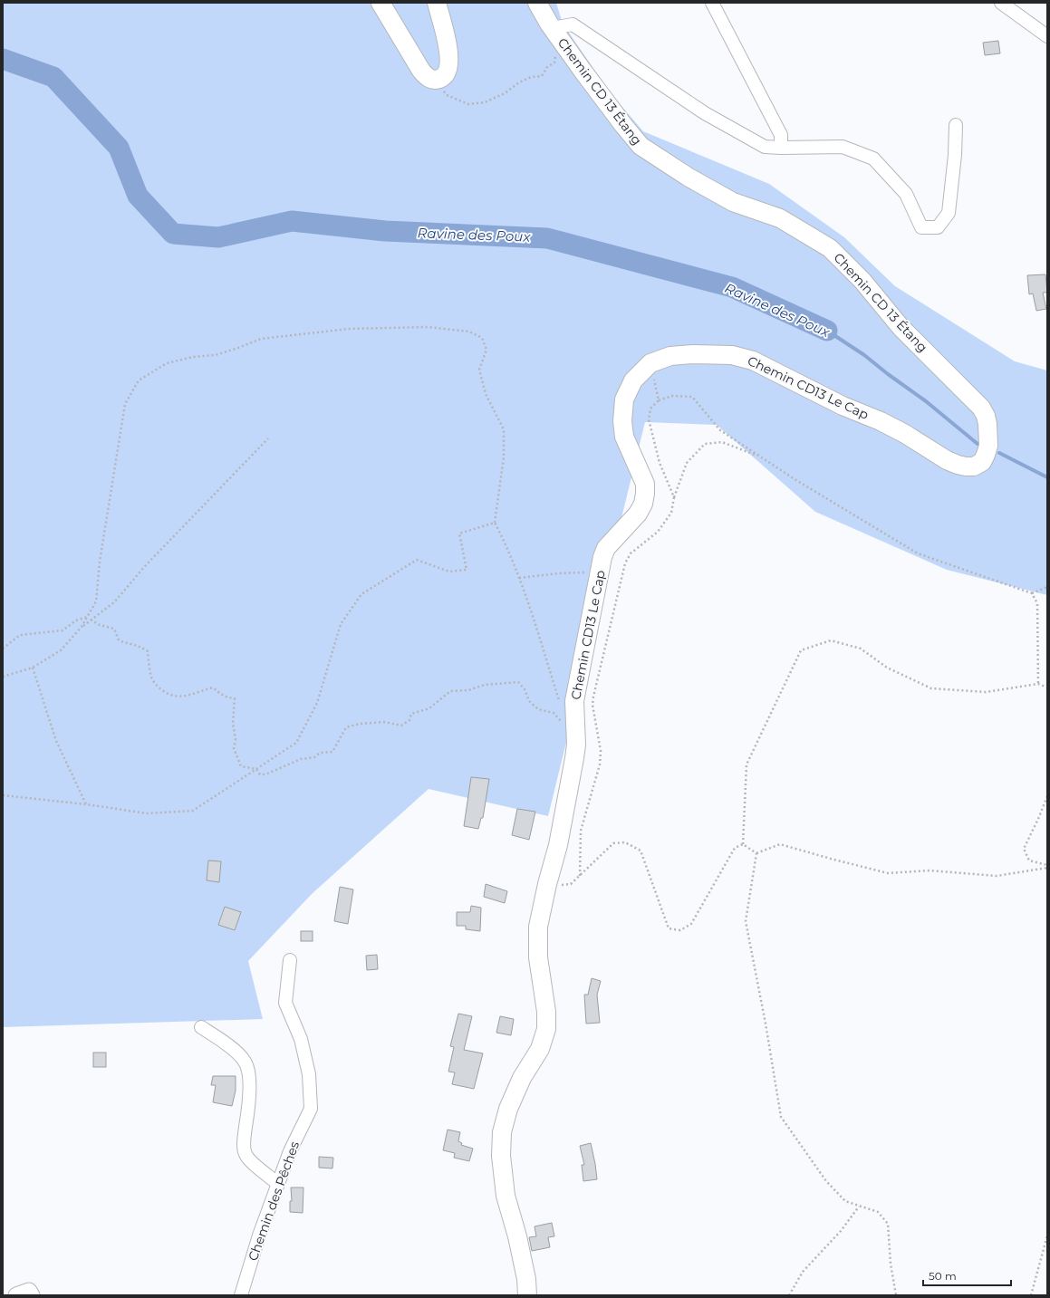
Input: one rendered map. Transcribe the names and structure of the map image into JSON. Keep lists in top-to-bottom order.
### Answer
{
  "streets": {
    "main road": ["Chemin CD 13 Étang", "Chemin CD13 Le Cap"],
    "street": ["Chemin des Pêches"]
  },
  "crossings": [
    ["Chemin CD 13 Étang", "Chemin CD13 Le Cap"]
  ],
  "water": ["Ravine des Poux"],
  "scale_bar": "50 m"
}
